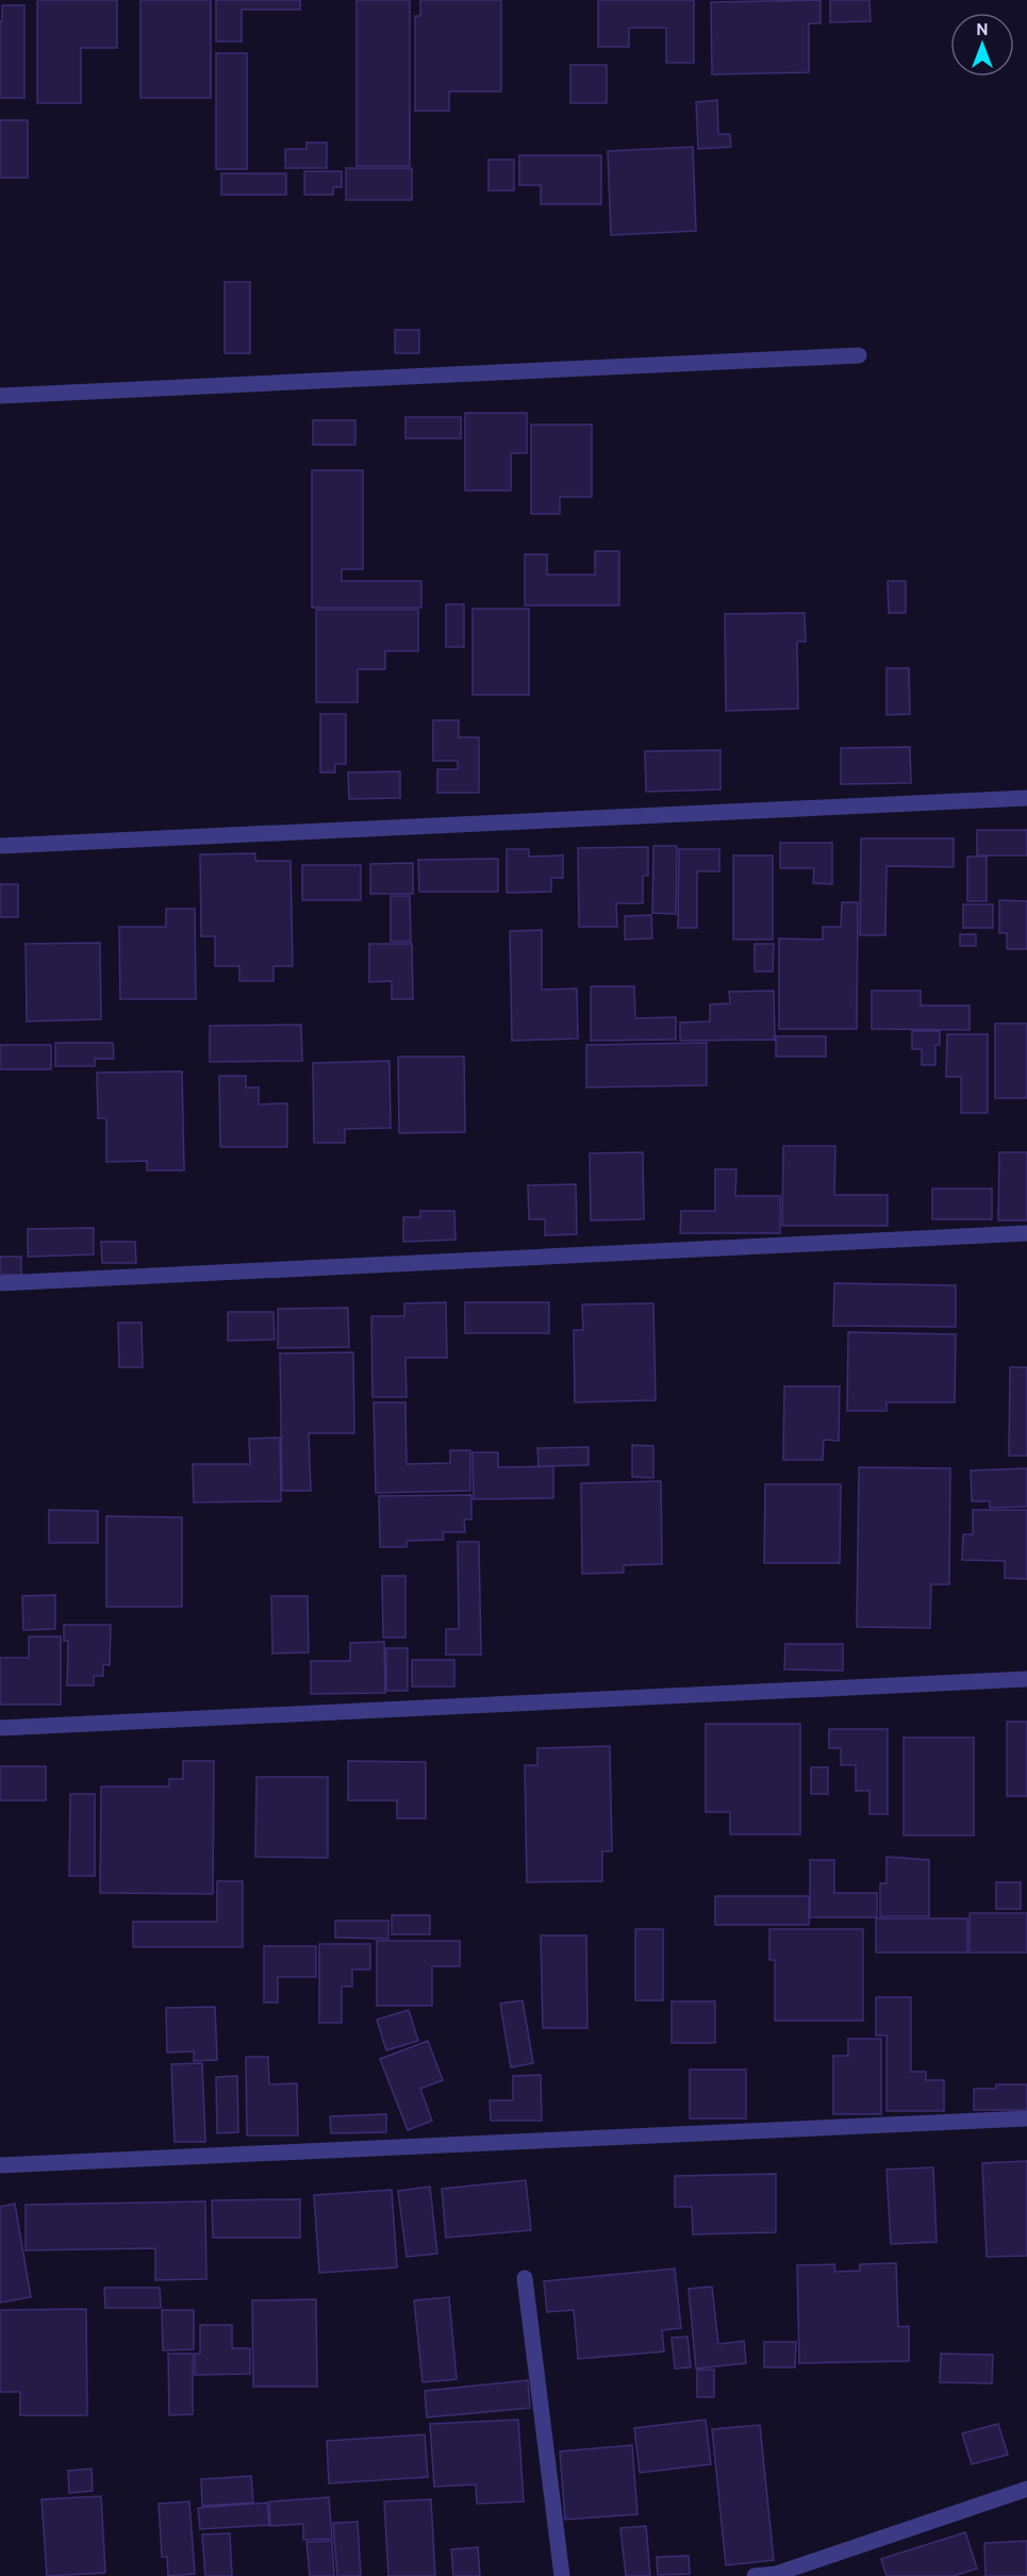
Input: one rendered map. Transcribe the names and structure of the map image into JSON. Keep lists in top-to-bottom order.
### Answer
{
  "north": "top"
}
